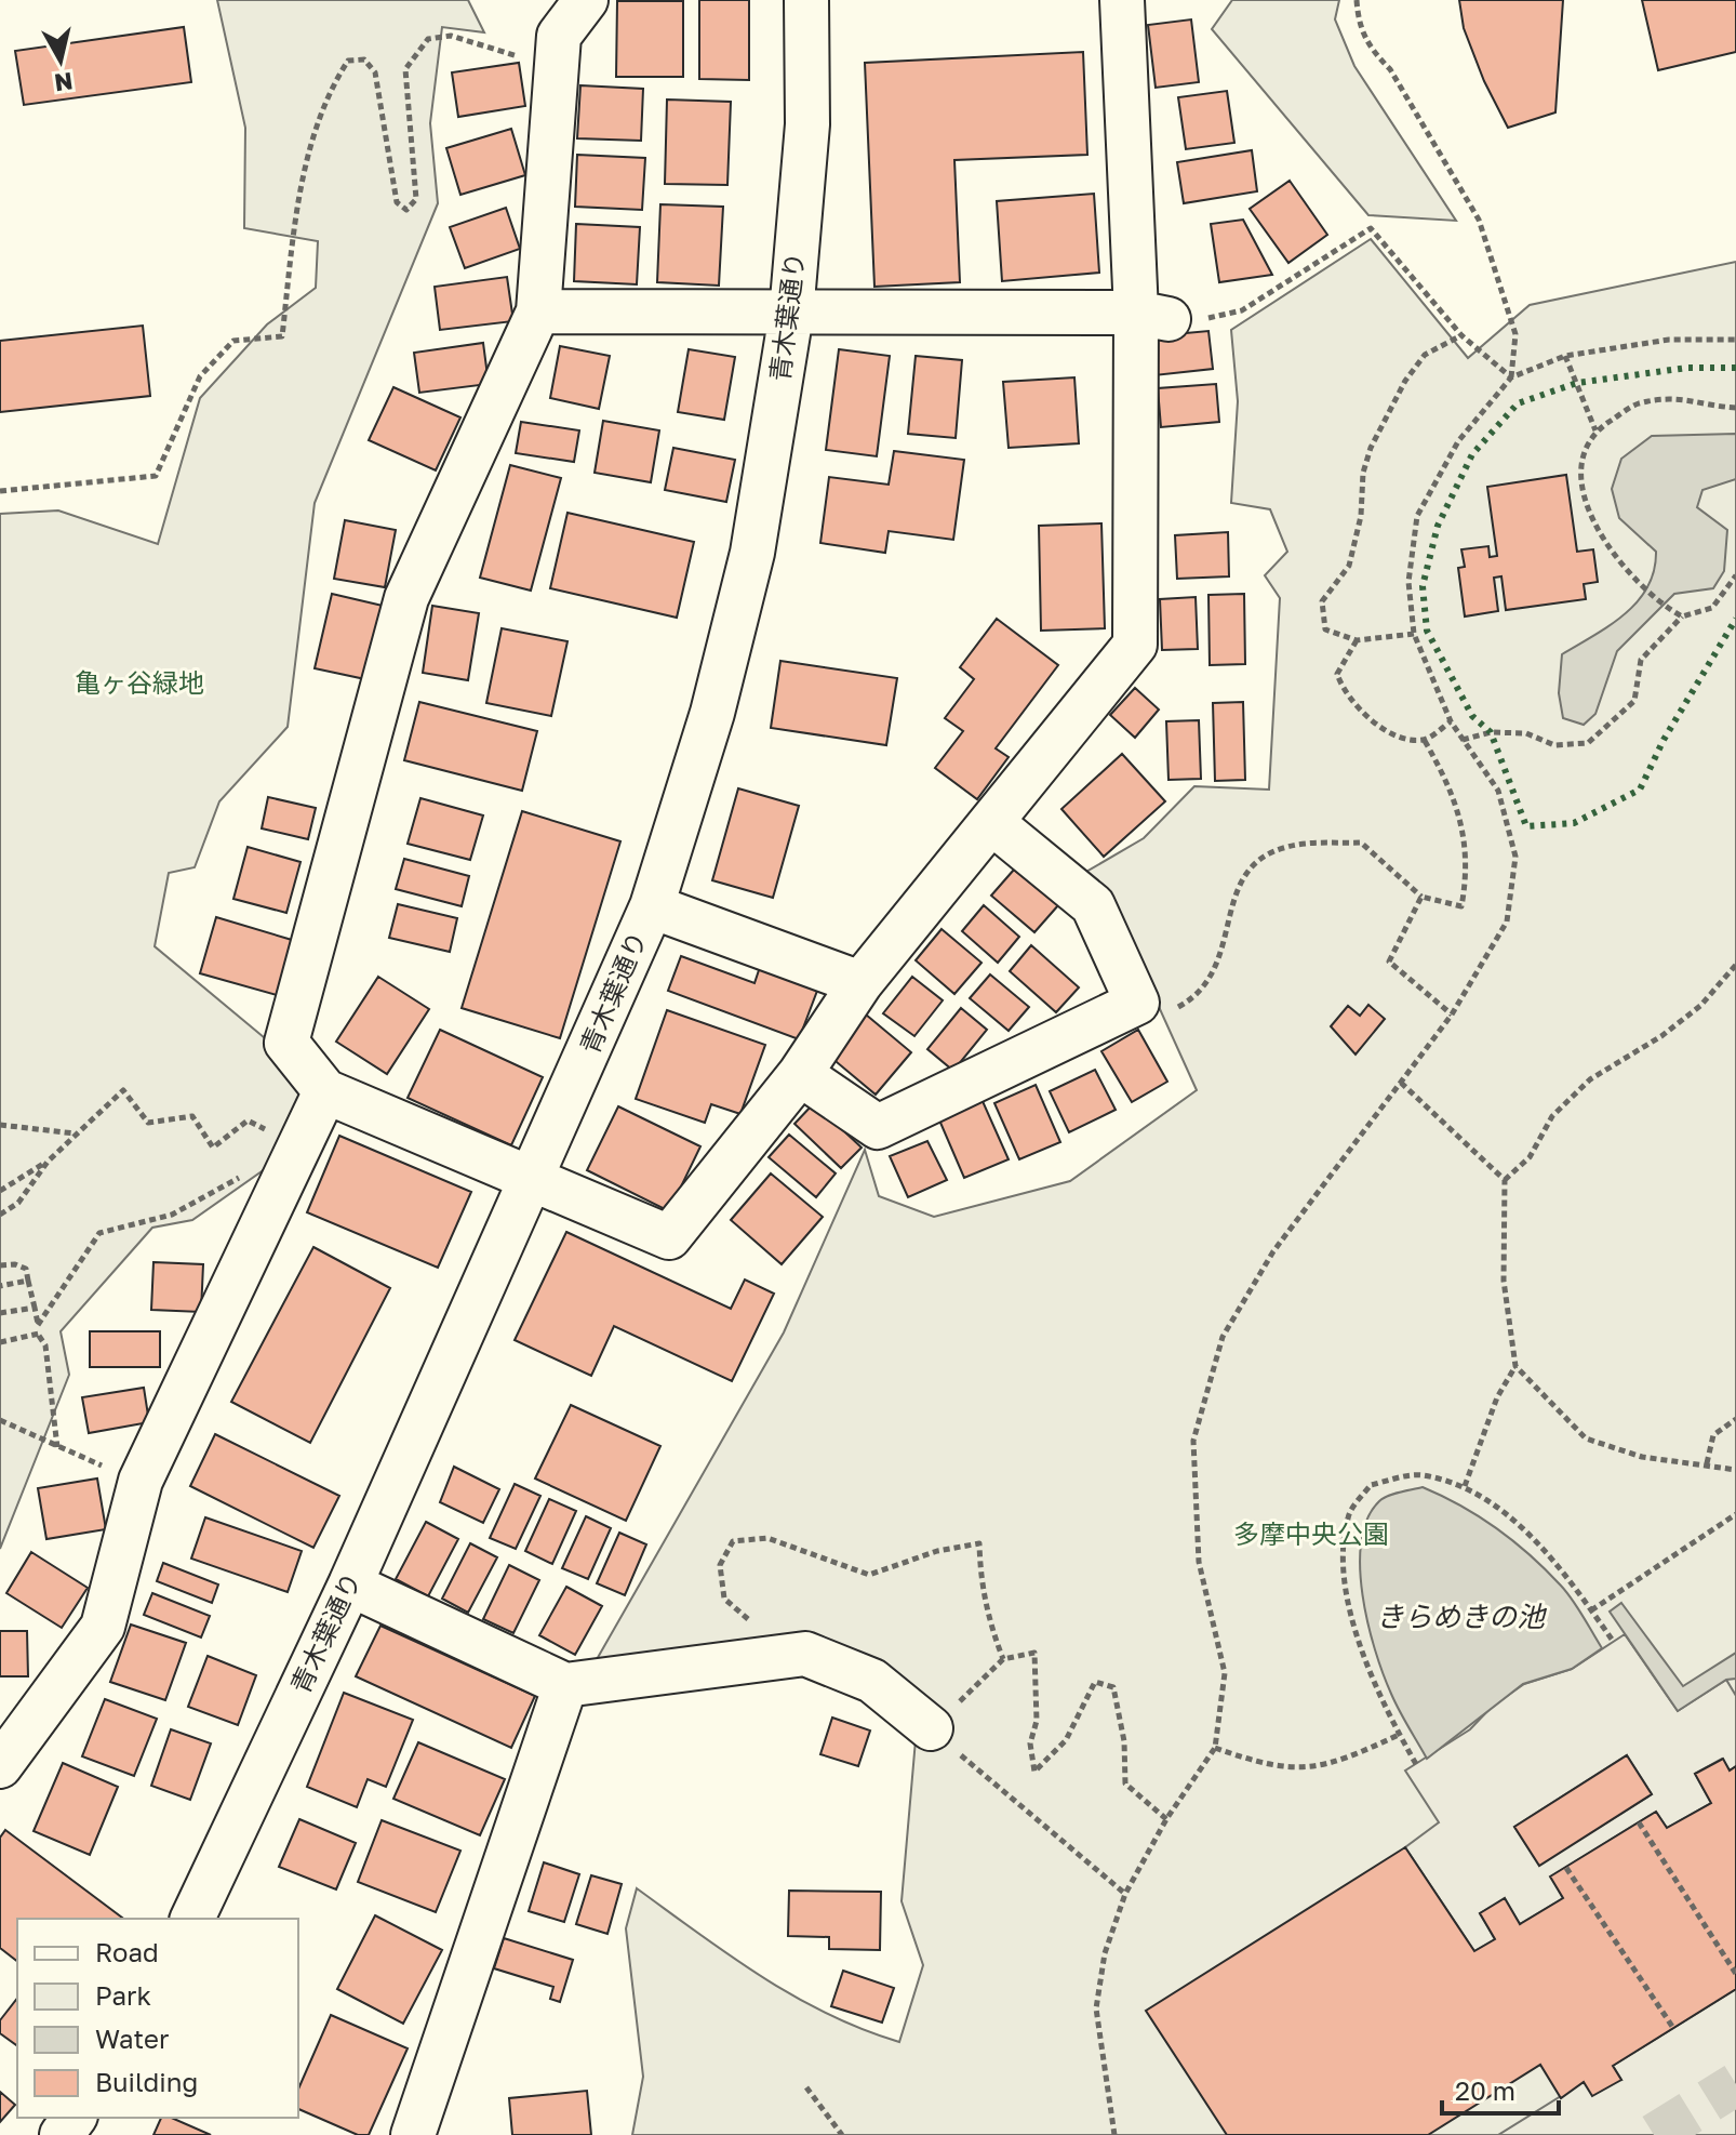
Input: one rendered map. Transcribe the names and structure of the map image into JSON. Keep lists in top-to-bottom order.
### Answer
{
  "streets": {
    "street": ["青木葉通り"]
  },
  "water": ["きらめきの池"],
  "parks": ["亀ヶ谷緑地", "多摩中央公園"],
  "legend": [
    "Road",
    "Park",
    "Water",
    "Building"
  ],
  "scale_bar": "20 m",
  "north": "bottom"
}
